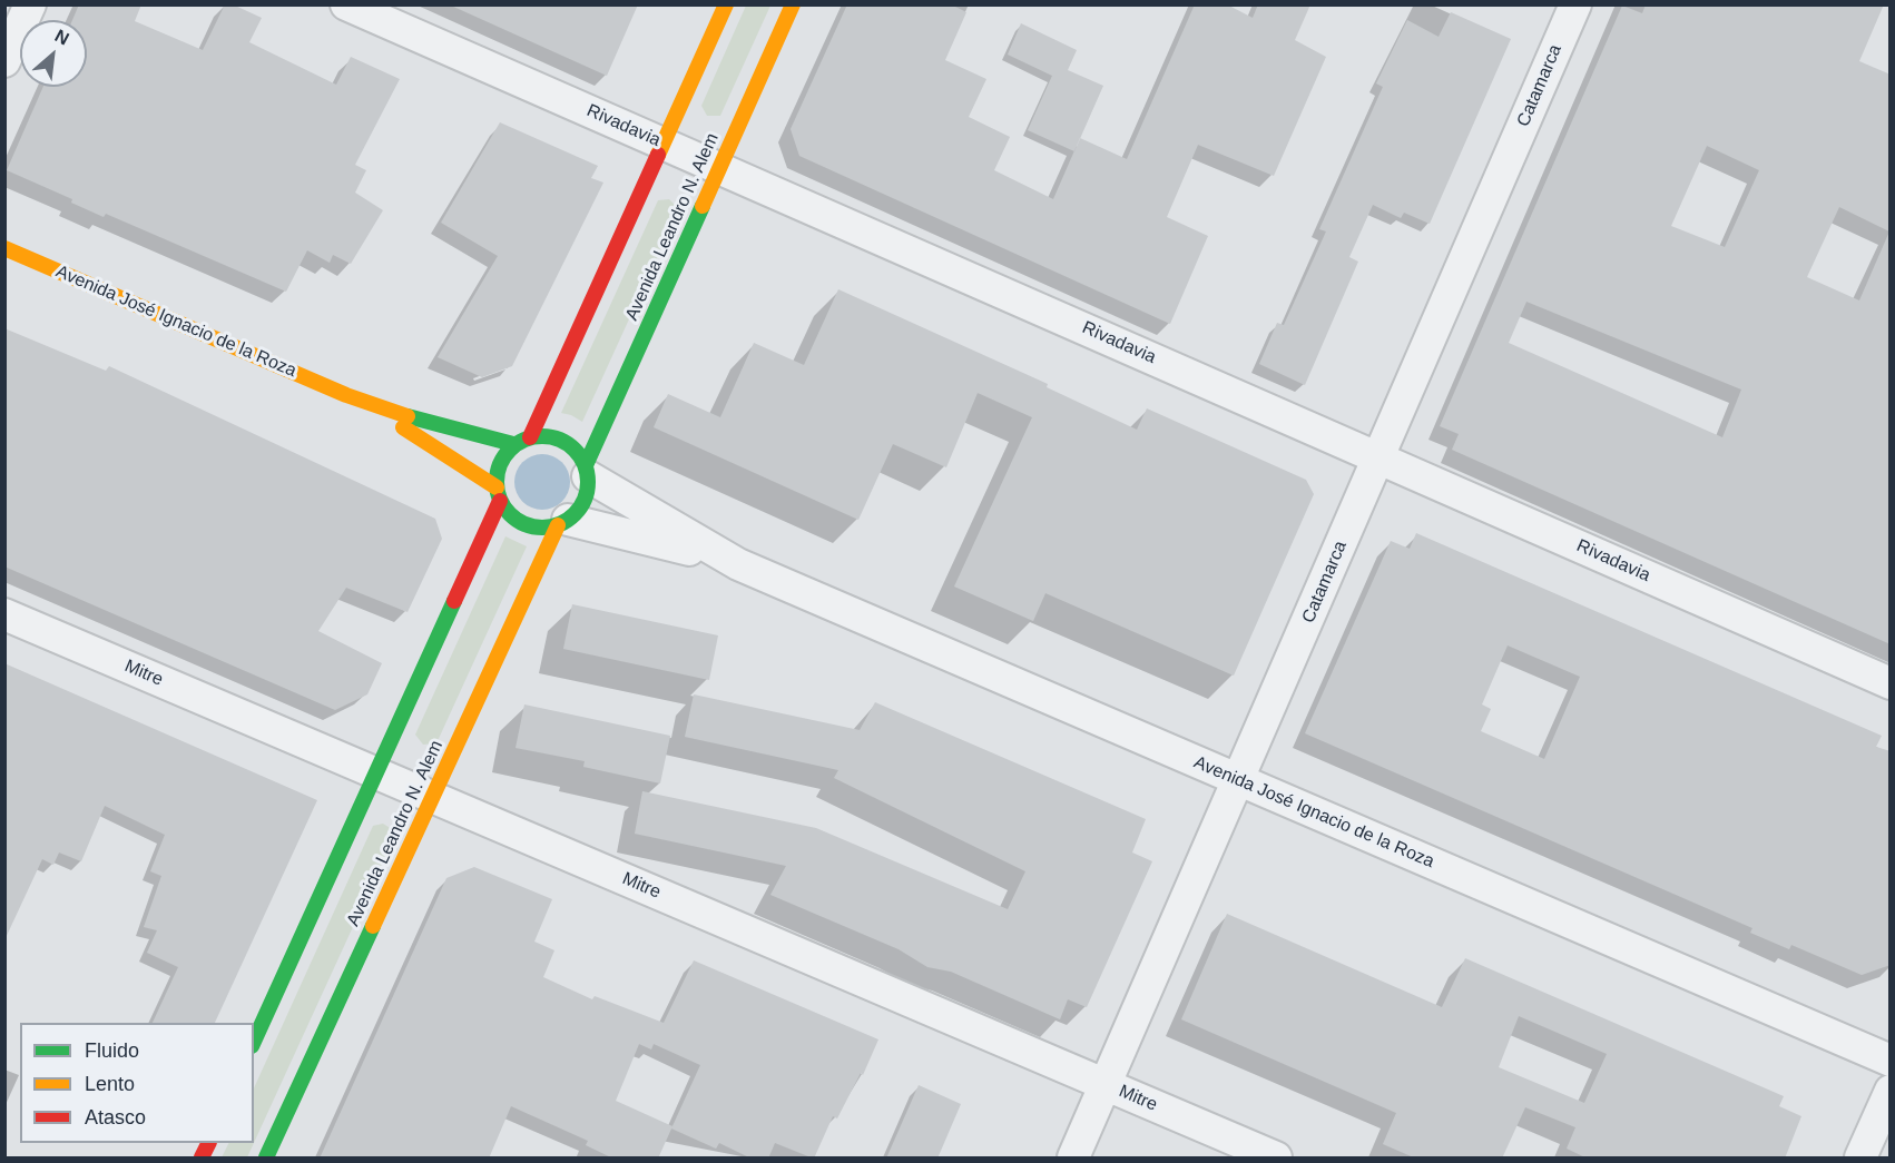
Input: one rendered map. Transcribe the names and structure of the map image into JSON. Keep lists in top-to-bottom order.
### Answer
{
  "streets": {
    "street": [
      "Catamarca",
      "Rivadavia",
      "Avenida Leandro N. Alem",
      "Avenida José Ignacio de la Roza",
      "Mitre"
    ]
  },
  "crossings": [
    ["Catamarca", "Rivadavia"],
    ["Catamarca", "Avenida José Ignacio de la Roza"],
    ["Catamarca", "Mitre"],
    ["Rivadavia", "Avenida Leandro N. Alem"],
    ["Avenida Leandro N. Alem", "Avenida José Ignacio de la Roza"],
    ["Avenida Leandro N. Alem", "Mitre"]
  ],
  "legend": ["Fluido", "Lento", "Atasco"],
  "north": "top right"
}
